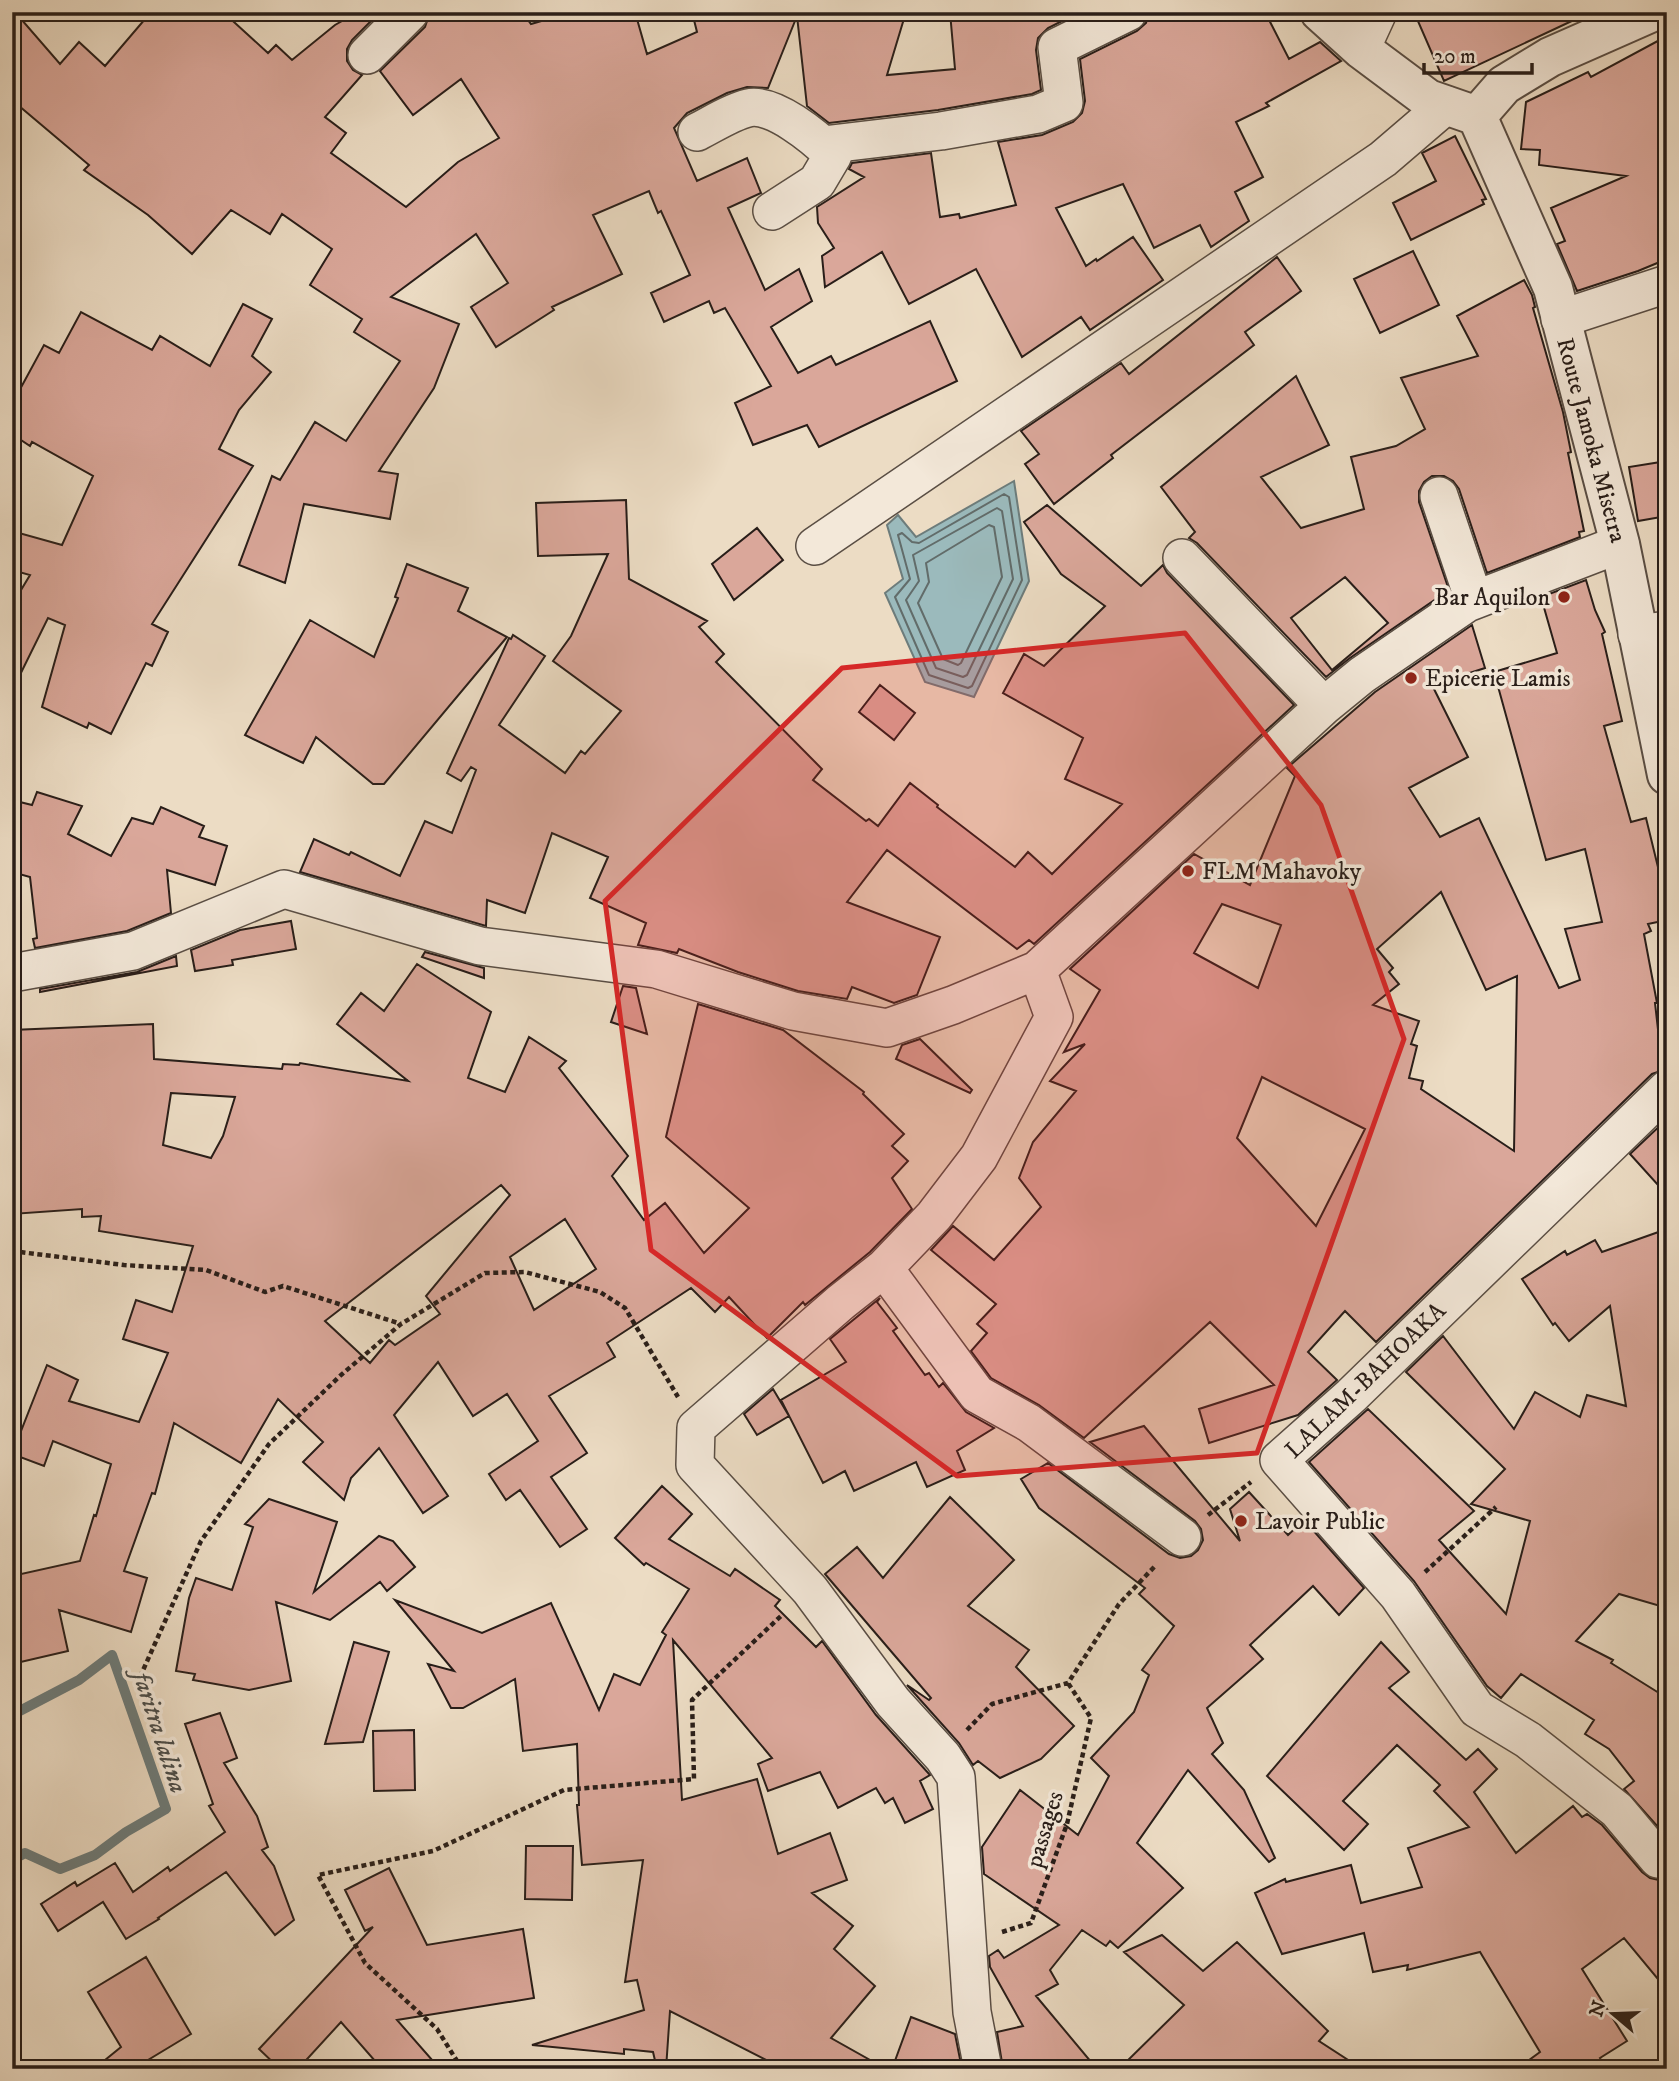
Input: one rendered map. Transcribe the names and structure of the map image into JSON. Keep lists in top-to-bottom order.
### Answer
{
  "streets": {
    "street": ["Route Jamoka Misetra", "LALAM-BAHOAKA"],
    "path": ["passages"]
  },
  "water": ["faritra lalina"],
  "places": [
    "Bar Aquilon",
    "Epicerie Lamis",
    "FLM Mahavoky",
    "Lavoir Public"
  ],
  "scale_bar": "20 m",
  "north": "left"
}
